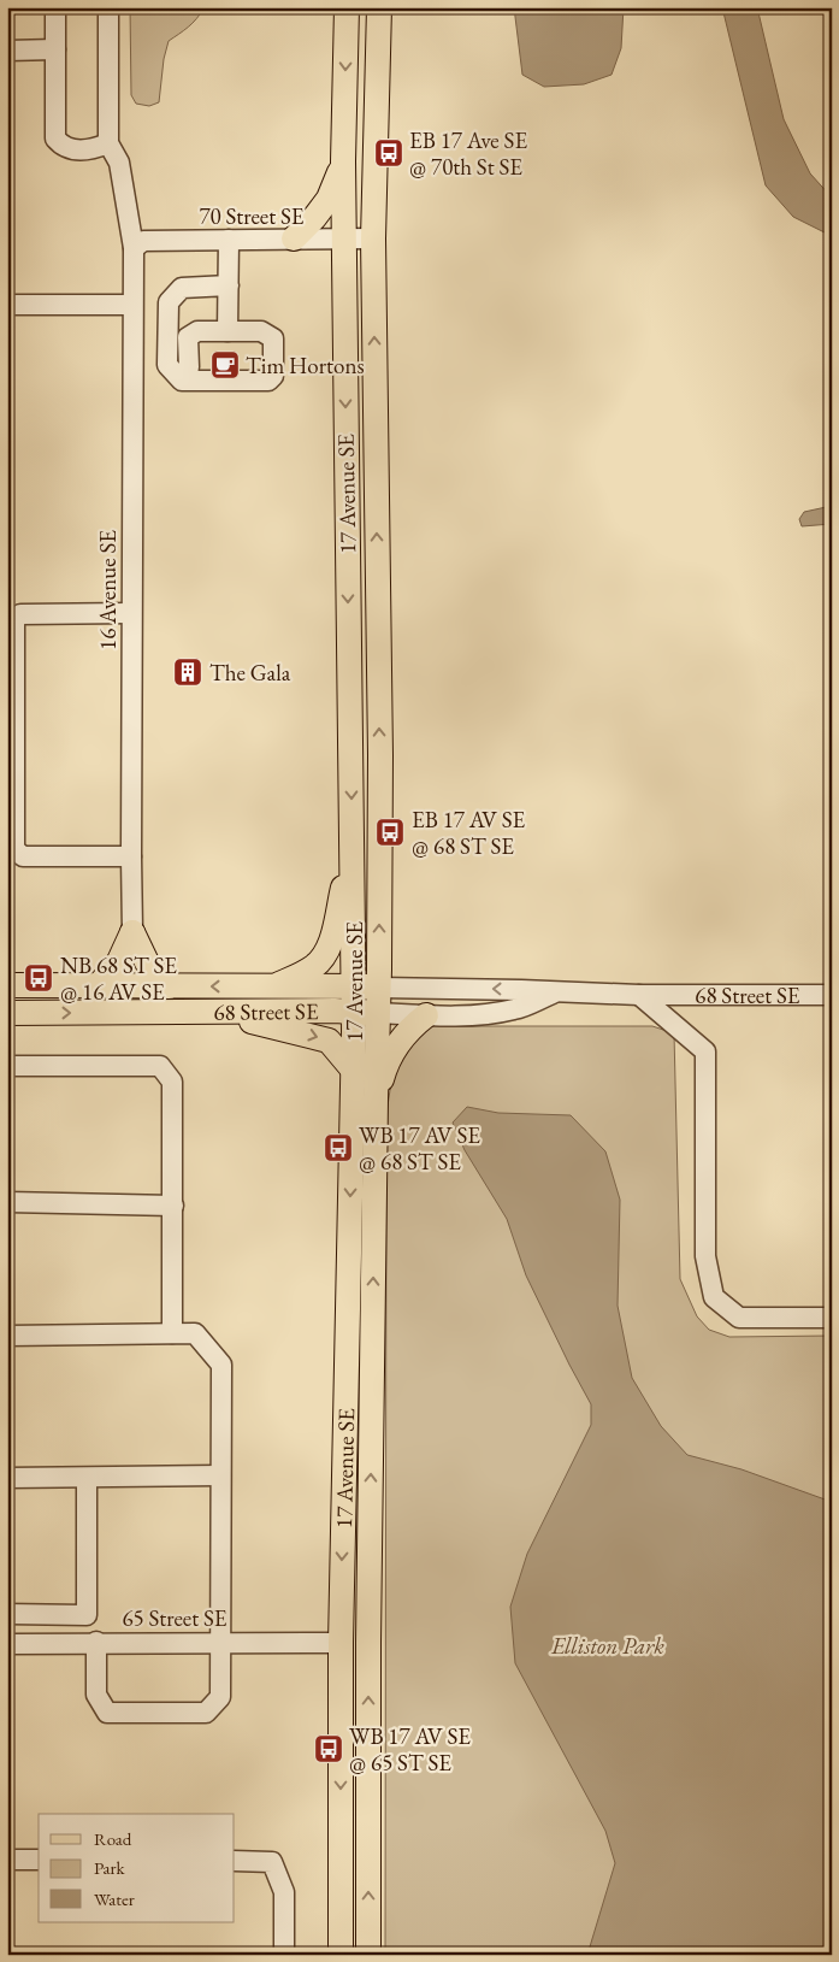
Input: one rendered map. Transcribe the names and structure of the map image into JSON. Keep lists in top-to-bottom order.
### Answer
{
  "streets": {
    "main road": ["17 Avenue SE", "68 Street SE"],
    "street": ["70 Street SE", "16 Avenue SE", "65 Street SE"]
  },
  "crossings": [
    ["70 Street SE", "17 Avenue SE"],
    ["70 Street SE", "16 Avenue SE"],
    ["17 Avenue SE", "68 Street SE"],
    ["17 Avenue SE", "65 Street SE"]
  ],
  "parks": ["Elliston Park"],
  "places": {
    "bus stop": [
      "EB 17 Ave SE @ 70th St SE",
      "EB 17 AV SE @ 68 ST SE",
      "NB 68 ST SE @ 16 AV SE",
      "WB 17 AV SE @ 68 ST SE",
      "WB 17 AV SE @ 65 ST SE"
    ],
    "cafe": ["Tim Hortons"],
    "building": ["The Gala"]
  },
  "legend": ["Road", "Park", "Water"]
}
